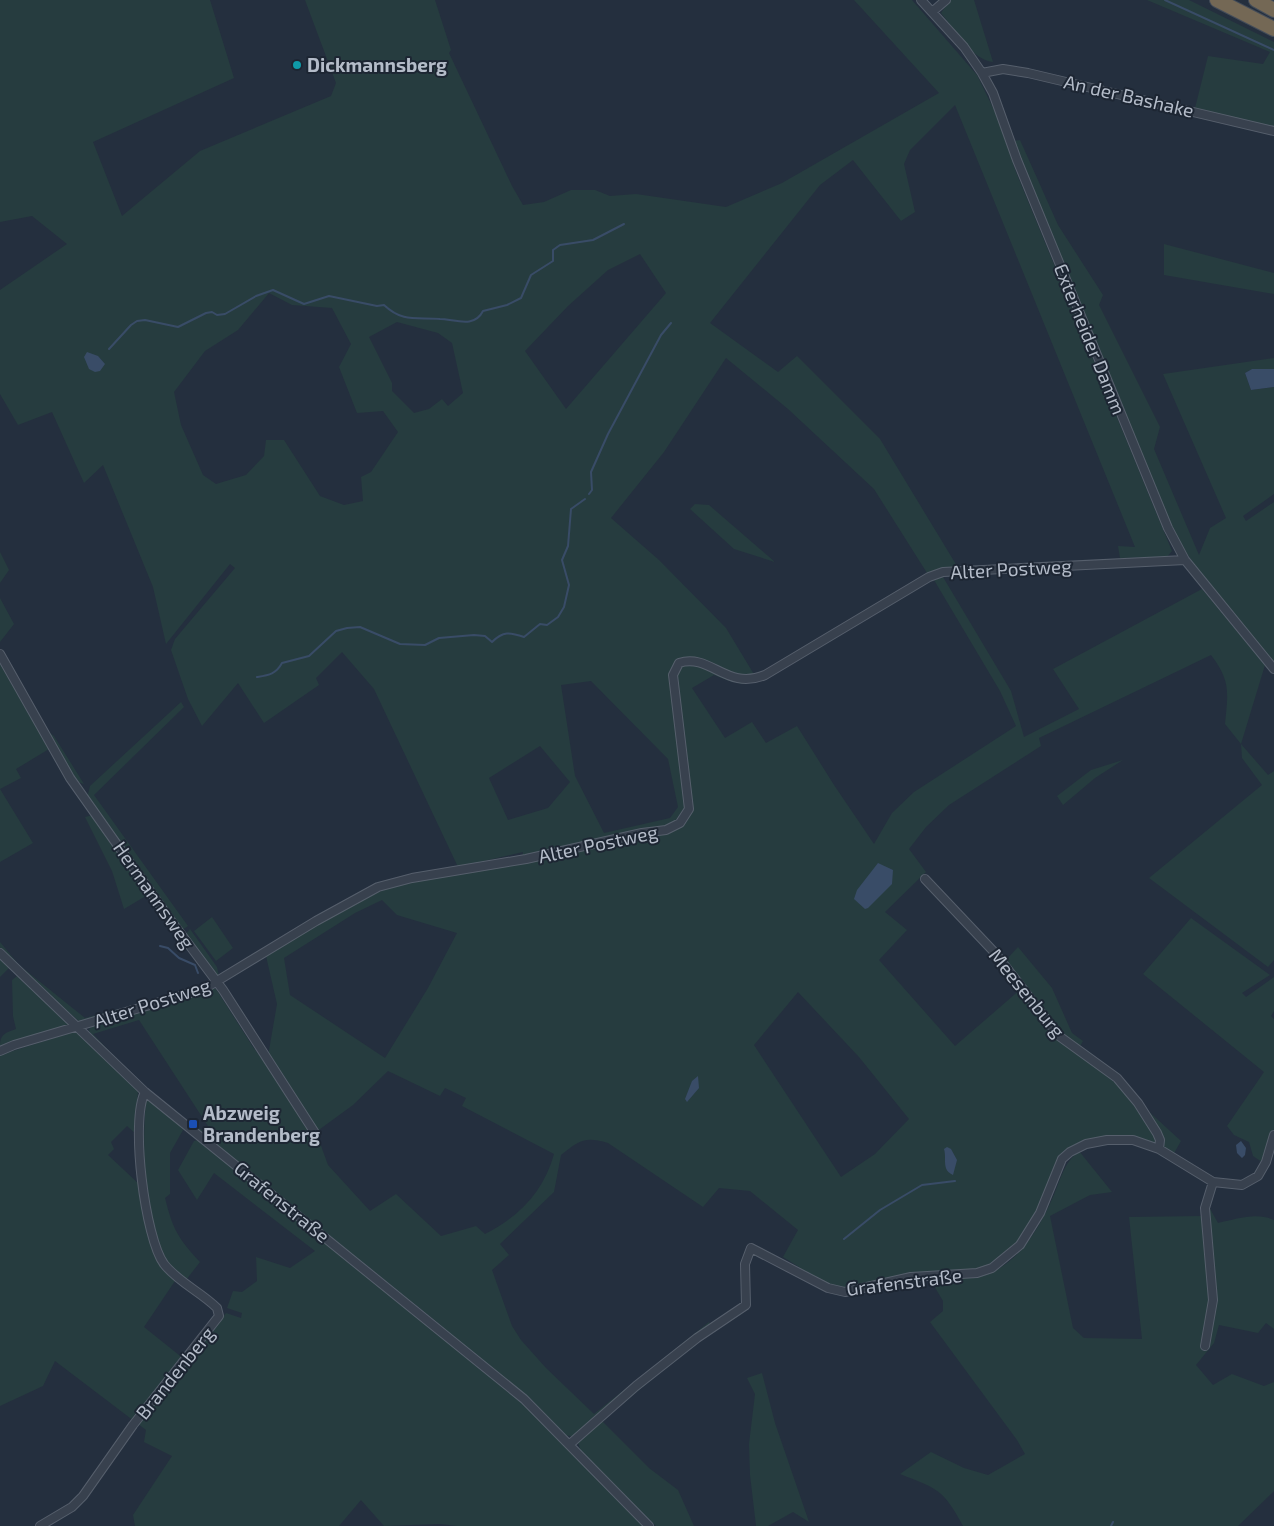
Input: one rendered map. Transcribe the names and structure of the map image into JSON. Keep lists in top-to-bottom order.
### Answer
{
  "streets": {
    "street": [
      "An der Bashake",
      "Exterheider Damm",
      "Alter Postweg",
      "Hermannsweg",
      "Meesenburg",
      "Grafenstraße",
      "Brandenberg"
    ]
  },
  "crossings": [
    ["An der Bashake", "Exterheider Damm"],
    ["Exterheider Damm", "Alter Postweg"],
    ["Alter Postweg", "Hermannsweg"],
    ["Alter Postweg", "Grafenstraße"],
    ["Meesenburg", "Grafenstraße"],
    ["Grafenstraße", "Brandenberg"]
  ],
  "places": {
    "other": ["Dickmannsberg"],
    "transit": ["Abzweig Brandenberg"]
  }
}
